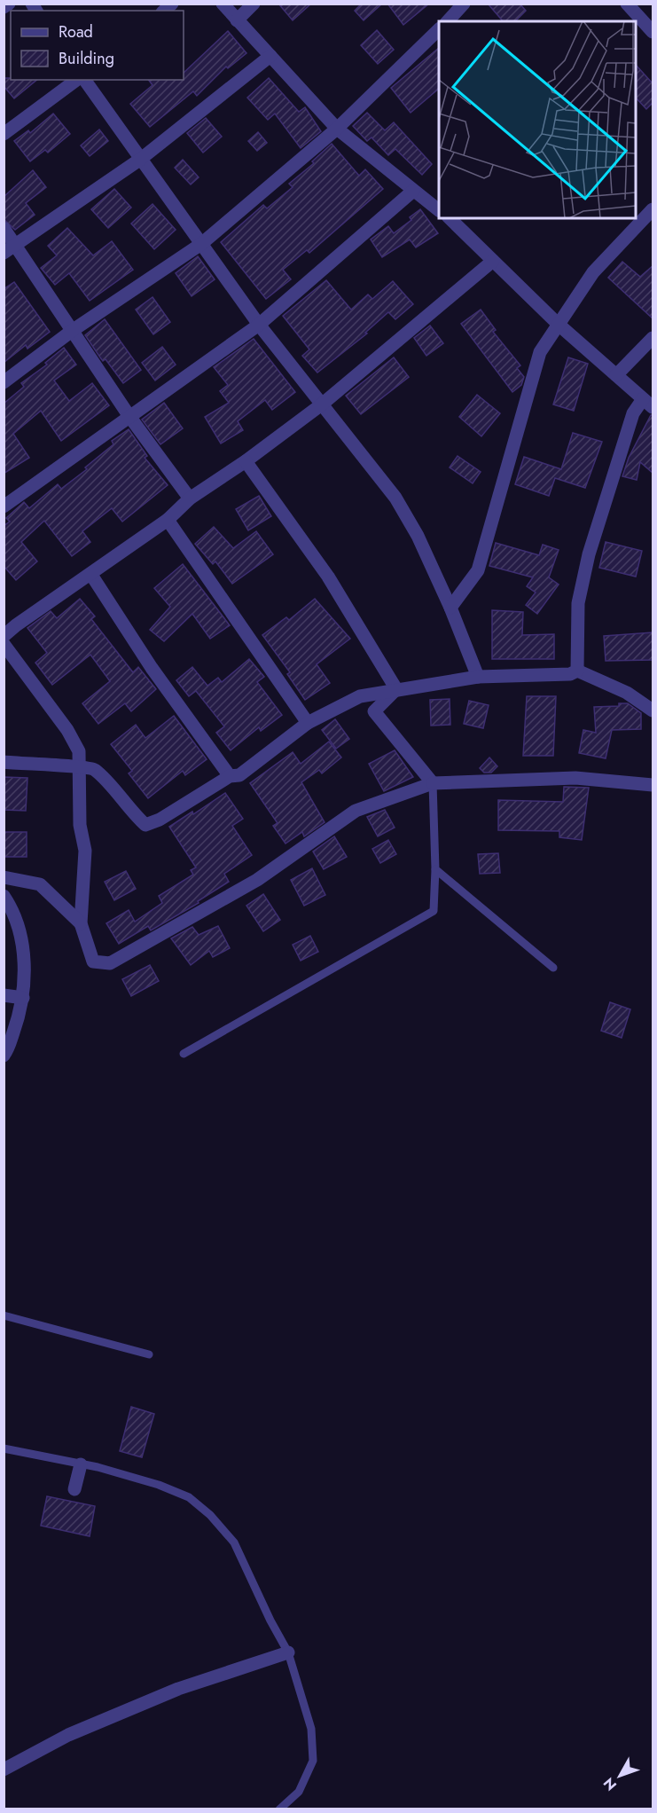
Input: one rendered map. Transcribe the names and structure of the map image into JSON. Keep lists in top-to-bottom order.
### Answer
{
  "legend": ["Road", "Building"],
  "north": "bottom left"
}
